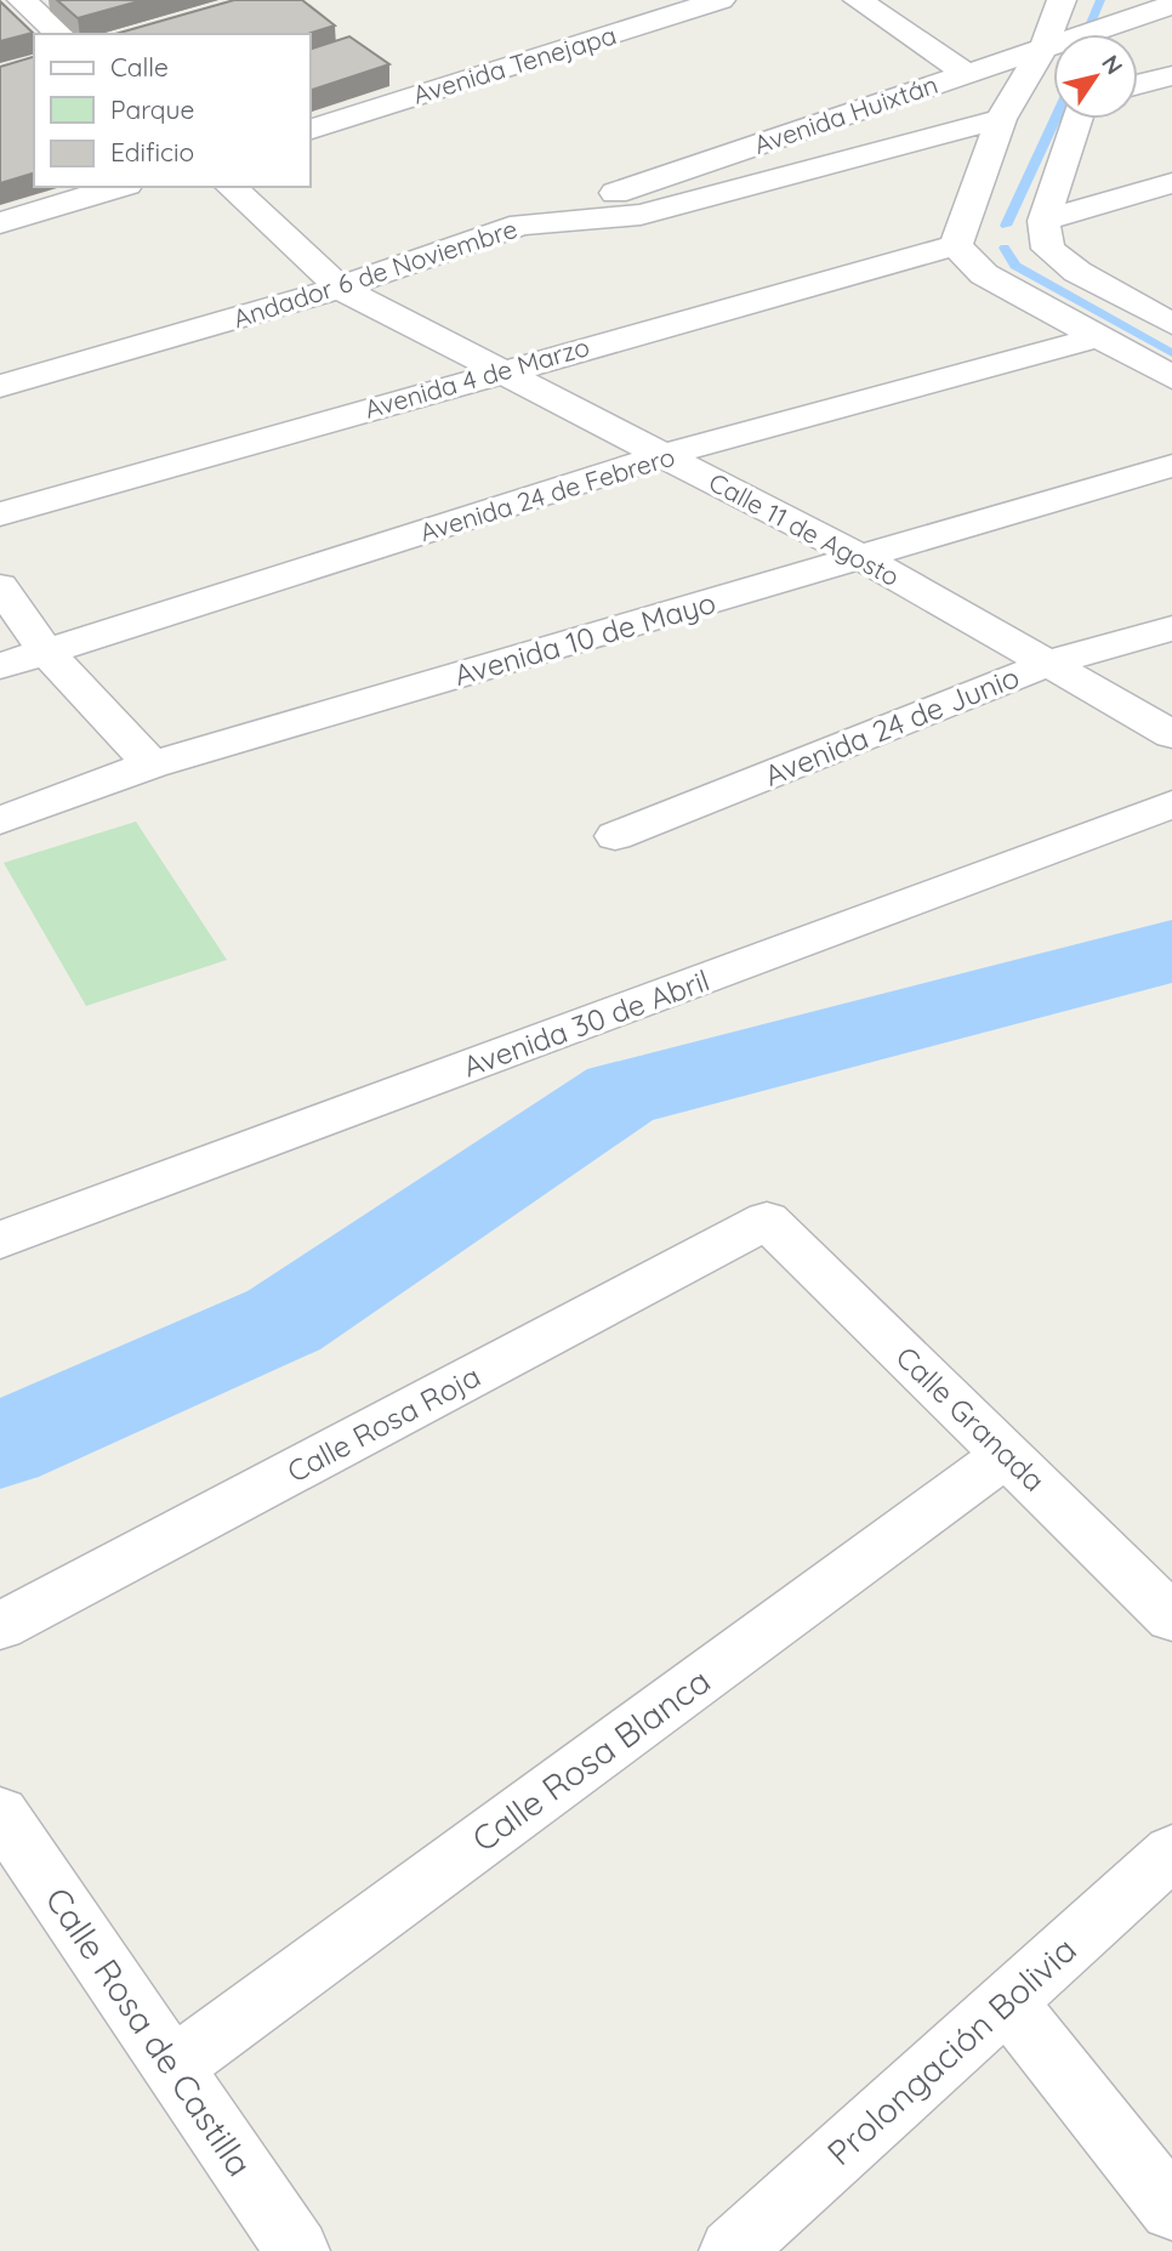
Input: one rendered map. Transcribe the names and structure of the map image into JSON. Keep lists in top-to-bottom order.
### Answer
{
  "streets": {
    "street": [
      "Avenida Tenejapa",
      "Avenida Huixtán",
      "Andador 6 de Noviembre",
      "Avenida 4 de Marzo",
      "Avenida 24 de Febrero",
      "Calle 11 de Agosto",
      "Avenida 10 de Mayo",
      "Avenida 24 de Junio",
      "Avenida 30 de Abril",
      "Calle Granada",
      "Calle Rosa Roja",
      "Calle Rosa Blanca",
      "Calle Rosa de Castilla",
      "Prolongación Bolivia"
    ]
  },
  "crossings": [
    ["Avenida Huixtán", "Andador 6 de Noviembre"],
    ["Andador 6 de Noviembre", "Calle 11 de Agosto"],
    ["Avenida 4 de Marzo", "Calle 11 de Agosto"],
    ["Avenida 24 de Febrero", "Calle 11 de Agosto"],
    ["Calle 11 de Agosto", "Avenida 10 de Mayo"],
    ["Calle 11 de Agosto", "Avenida 24 de Junio"],
    ["Calle Granada", "Calle Rosa Roja"],
    ["Calle Granada", "Calle Rosa Blanca"],
    ["Calle Rosa Blanca", "Calle Rosa de Castilla"]
  ],
  "legend": ["Calle", "Parque", "Edificio"],
  "north": "top right"
}
